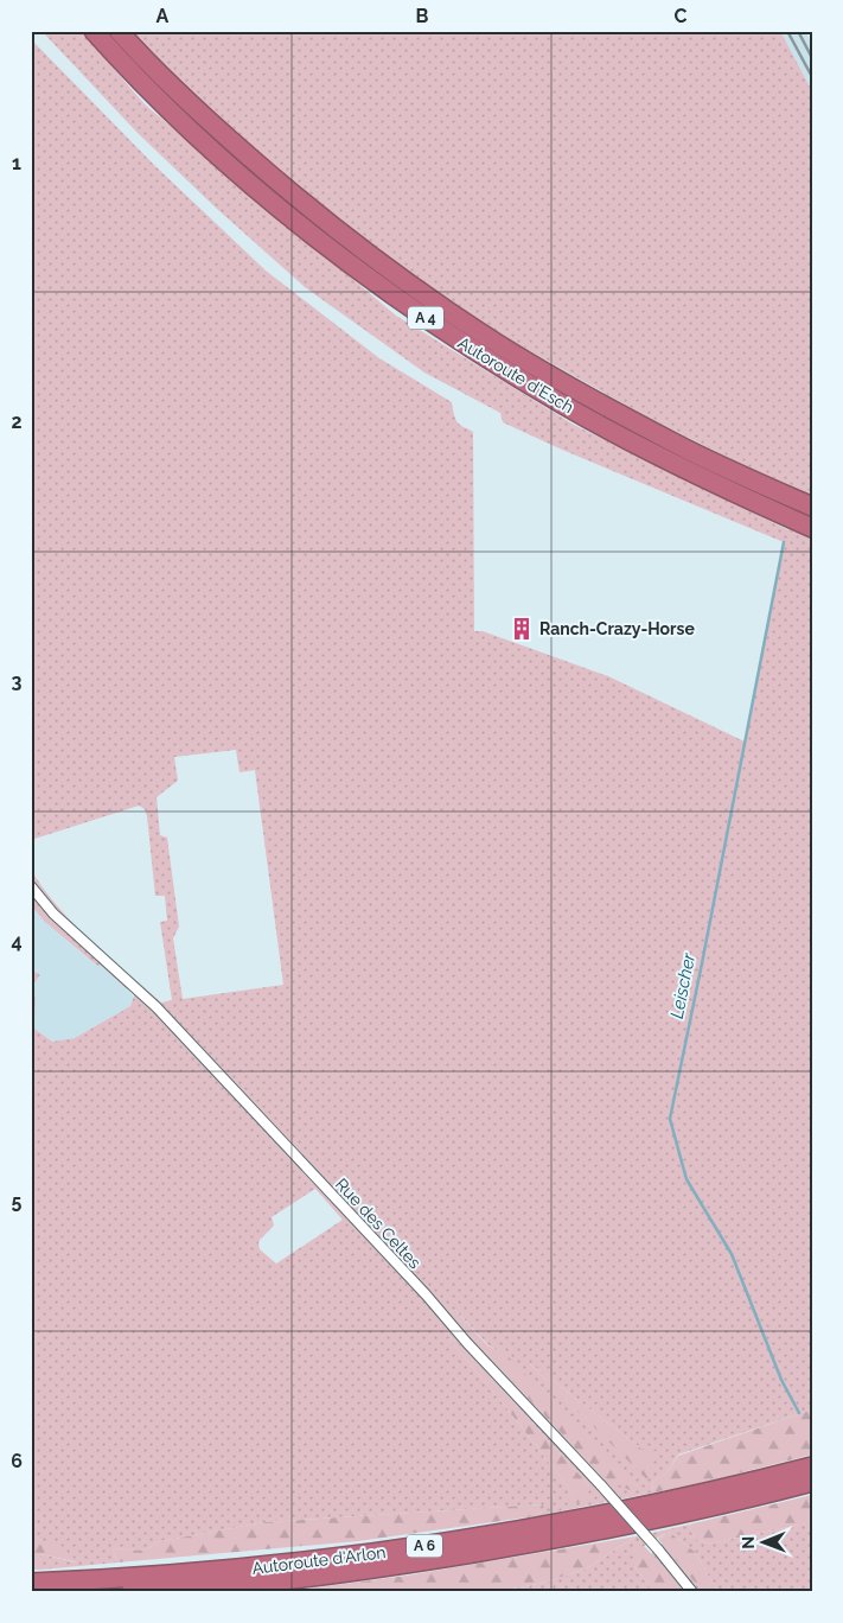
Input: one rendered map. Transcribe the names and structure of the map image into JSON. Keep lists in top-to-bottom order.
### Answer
{
  "streets": {
    "highway": [
      "A 4",
      "Autoroute d'Esch",
      "A 6",
      "Autoroute d'Arlon"
    ],
    "street": ["Rue des Celtes"]
  },
  "water": ["Leischer"],
  "places": {
    "building": ["Ranch-Crazy-Horse"]
  },
  "north": "left",
  "grid": {
    "columns": ["A", "B", "C"],
    "rows": [
      "1",
      "2",
      "3",
      "4",
      "5",
      "6"
    ]
  }
}
